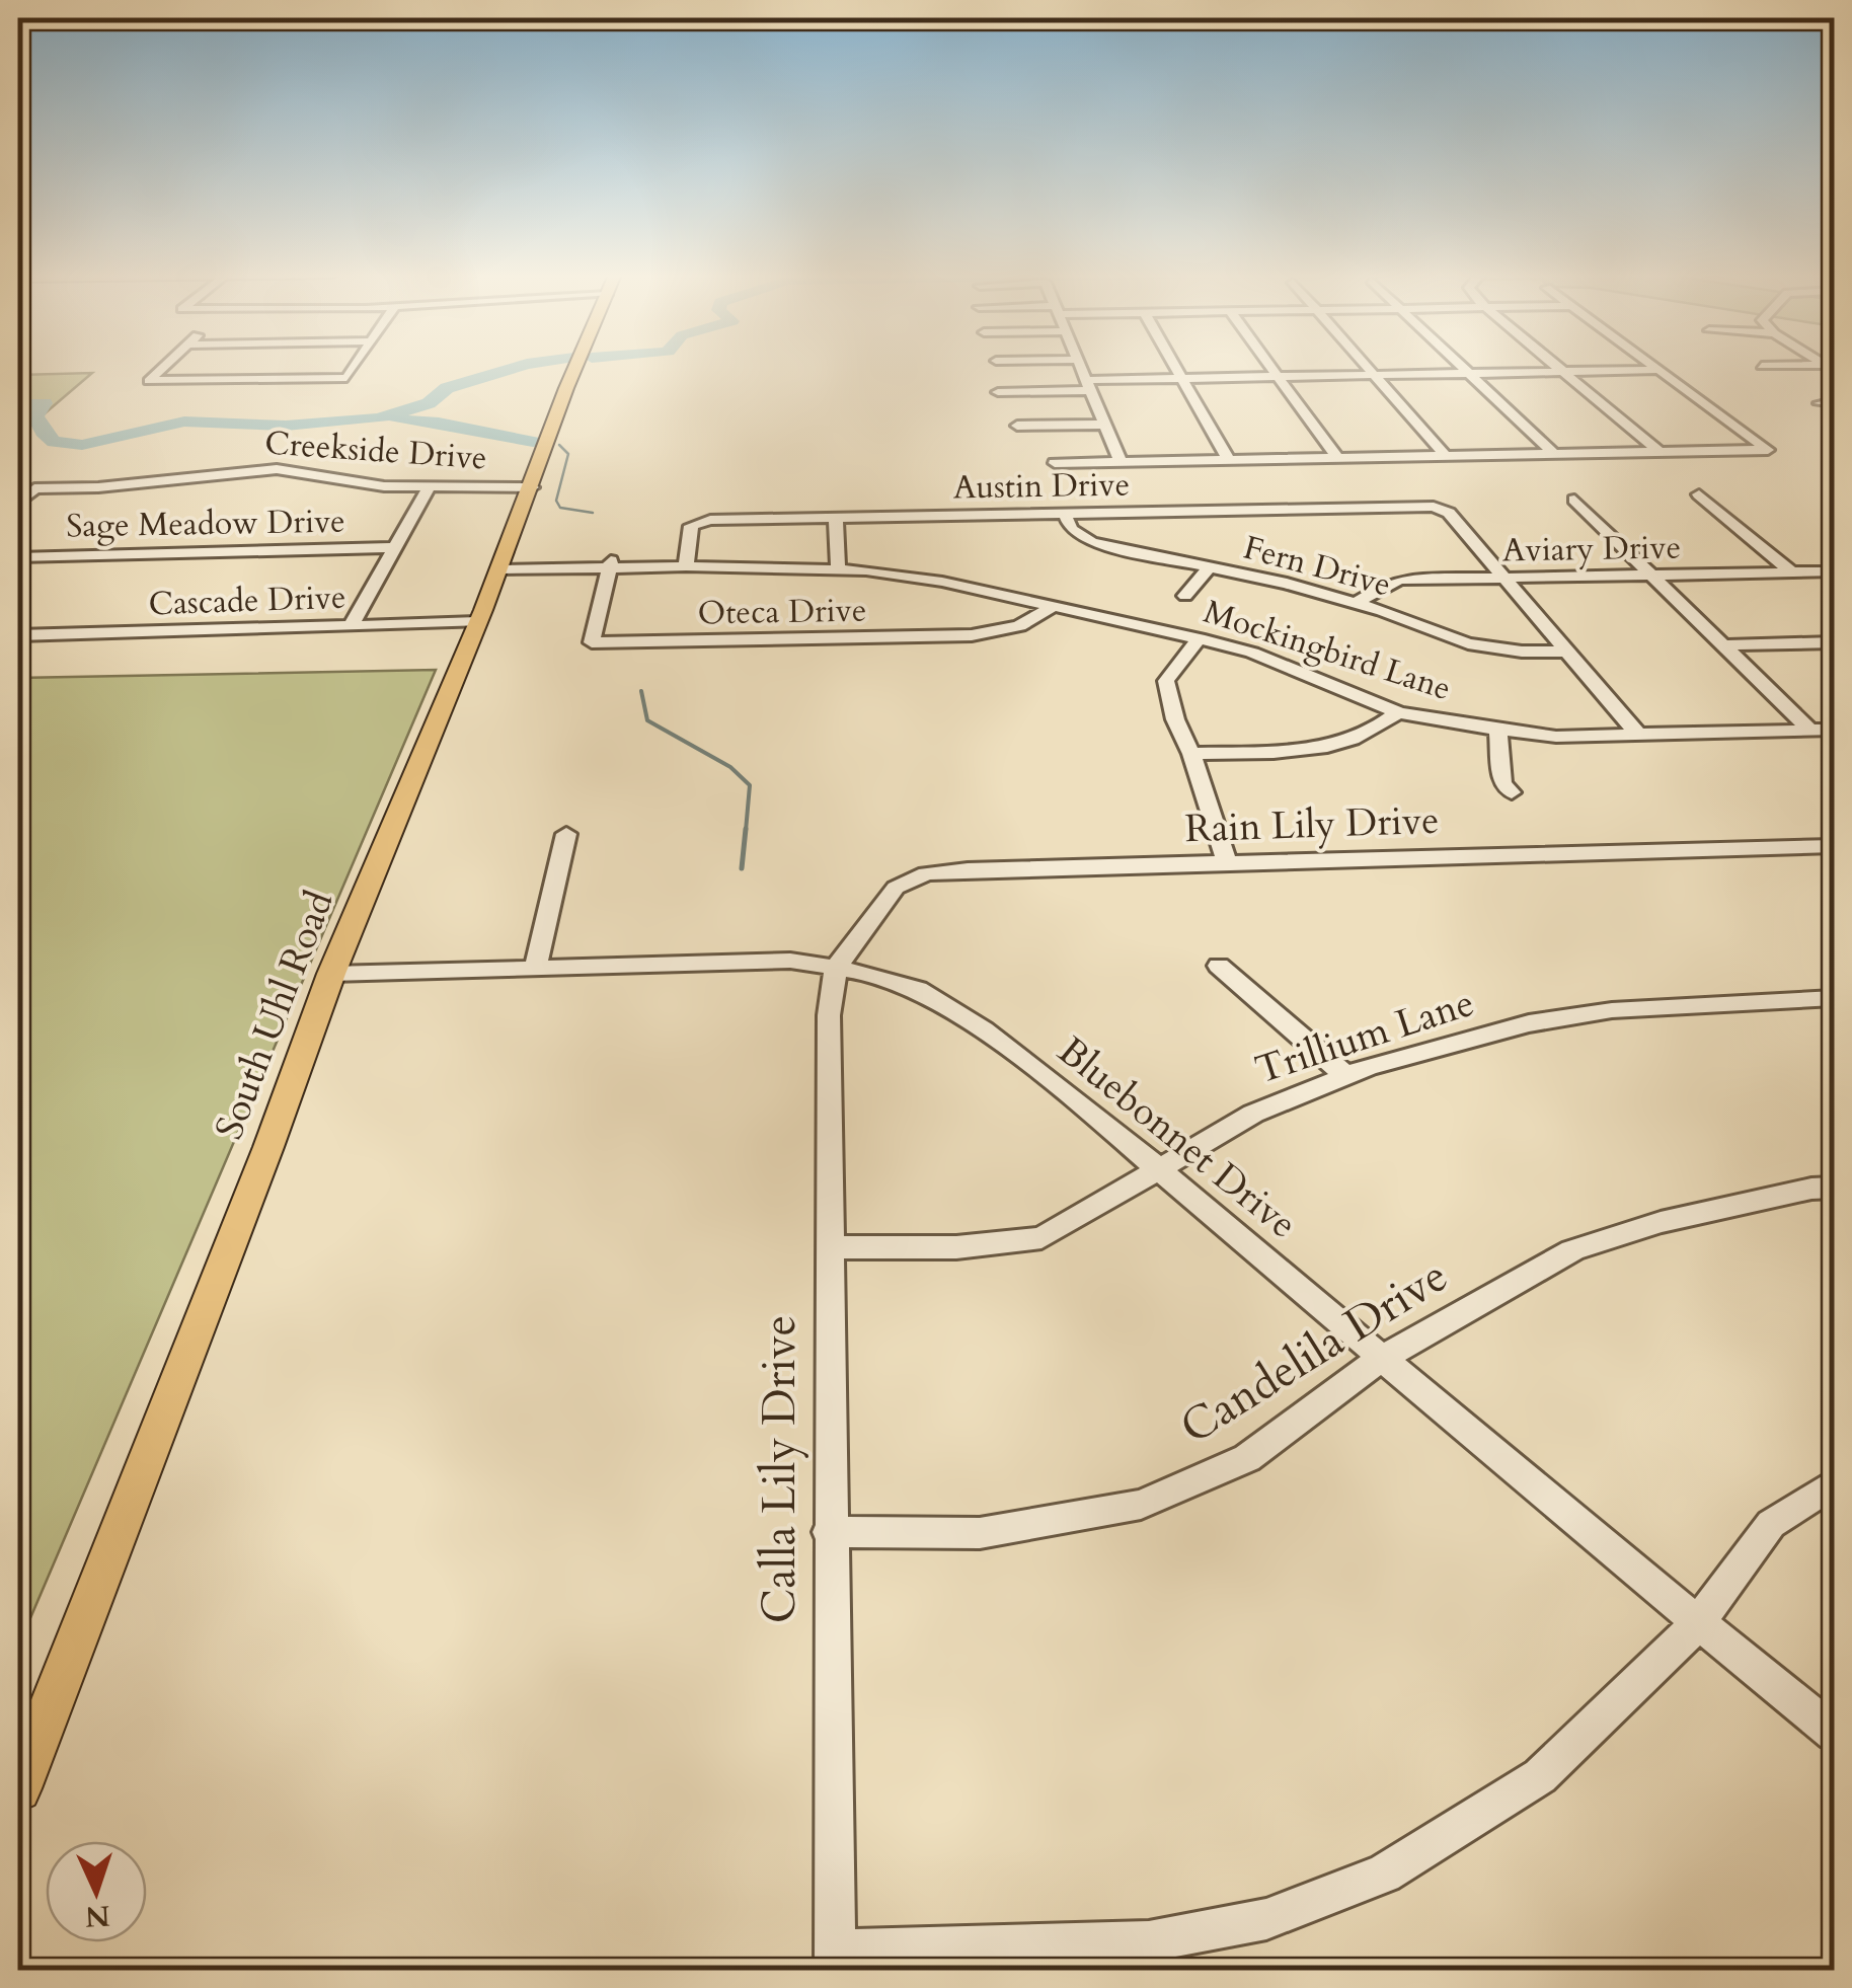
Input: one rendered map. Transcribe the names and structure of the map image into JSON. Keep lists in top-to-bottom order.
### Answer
{
  "streets": {
    "main road": ["South Uhl Road"],
    "street": [
      "Creekside Drive",
      "Austin Drive",
      "Sage Meadow Drive",
      "Aviary Drive",
      "Fern Drive",
      "Cascade Drive",
      "Oteca Drive",
      "Mockingbird Lane",
      "Rain Lily Drive",
      "Trillium Lane",
      "Bluebonnet Drive",
      "Candelila Drive",
      "Calla Lily Drive"
    ]
  },
  "crossings": [
    ["Creekside Drive", "South Uhl Road"],
    ["Austin Drive", "Aviary Drive"],
    ["Austin Drive", "Fern Drive"],
    ["Austin Drive", "Mockingbird Lane"],
    ["Aviary Drive", "Fern Drive"],
    ["Cascade Drive", "South Uhl Road"],
    ["Oteca Drive", "Mockingbird Lane"],
    ["Mockingbird Lane", "South Uhl Road"],
    ["Rain Lily Drive", "Bluebonnet Drive"],
    ["Rain Lily Drive", "Calla Lily Drive"],
    ["South Uhl Road", "Bluebonnet Drive"],
    ["Trillium Lane", "Bluebonnet Drive"],
    ["Trillium Lane", "Calla Lily Drive"],
    ["Bluebonnet Drive", "Candelila Drive"],
    ["Bluebonnet Drive", "Calla Lily Drive"],
    ["Candelila Drive", "Calla Lily Drive"]
  ],
  "north": "bottom"
}
